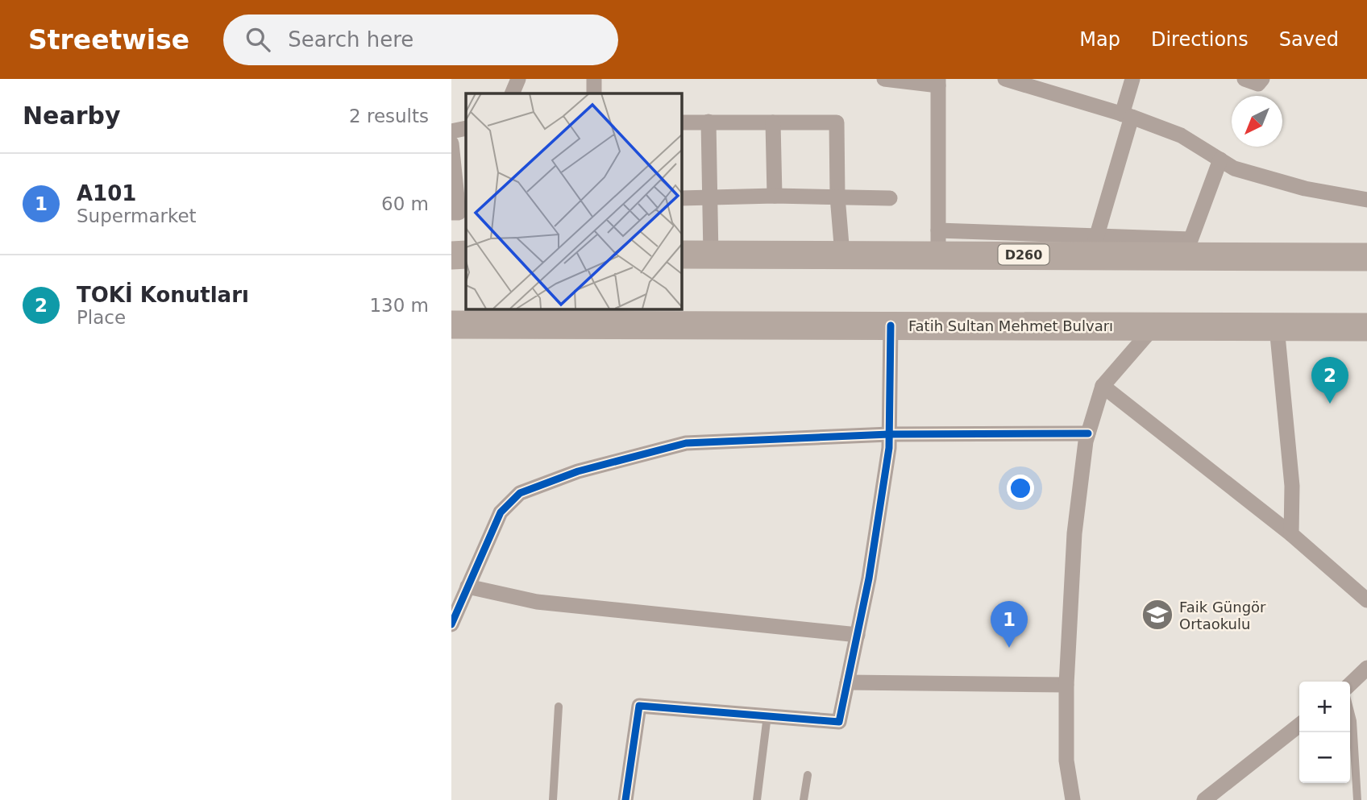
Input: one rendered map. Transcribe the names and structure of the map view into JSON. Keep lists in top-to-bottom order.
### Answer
{
  "streets": {
    "highway": ["D260", "Fatih Sultan Mehmet Bulvarı"]
  },
  "places": {
    "school or university": ["Faik Güngör Ortaokulu"]
  },
  "north": "bottom left",
  "page": {
    "header": "Streetwise",
    "search": "Search here",
    "nav": ["Map", "Directions", "Saved"],
    "heading": ["Nearby", "2 results"],
    "list": [
      {
        "mark": "1",
        "name": "A101",
        "note": "Supermarket",
        "value": "60 m"
      },
      {
        "mark": "2",
        "name": "TOKİ Konutları",
        "note": "Place",
        "value": "130 m"
      }
    ],
    "pins": ["2", "1"],
    "map_buttons": ["+", "−"]
  }
}
